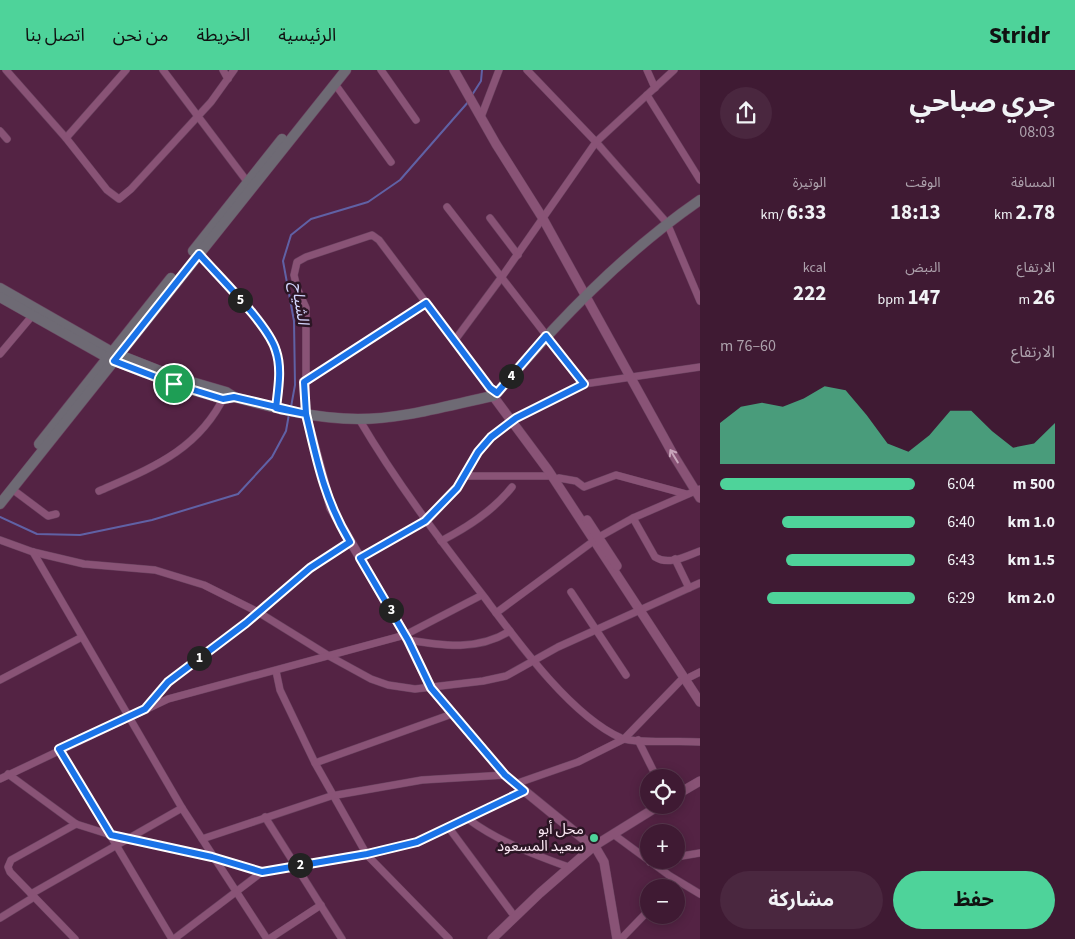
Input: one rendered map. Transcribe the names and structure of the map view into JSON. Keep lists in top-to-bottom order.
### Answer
{
  "water": ["الشياح"],
  "places": ["محل أبو سعيد المسعود"],
  "page": {
    "header": "Stridr",
    "nav": [
      "الرئيسية",
      "الخريطة",
      "من نحن",
      "اتصل بنا"
    ],
    "heading": ["جري صباحي", "08:03"],
    "stats": [
      ["المسافة", "2.78 km"],
      ["الوقت", "18:13"],
      ["الوتيرة", "6:33 /km"],
      ["الارتفاع", "26 m"],
      ["النبض", "147 bpm"],
      ["kcal", "222"]
    ],
    "pins": [
      "5",
      "4",
      "3",
      "1",
      "2"
    ],
    "chart": ["الارتفاع", "60–76 m"],
    "list": [
      {
        "name": "500 m",
        "note": "6:04"
      },
      {
        "name": "1.0 km",
        "note": "6:40"
      },
      {
        "name": "1.5 km",
        "note": "6:43"
      },
      {
        "name": "2.0 km",
        "note": "6:29"
      }
    ],
    "map_buttons": ["+", "−"],
    "buttons": ["حفظ", "مشاركة"]
  }
}
